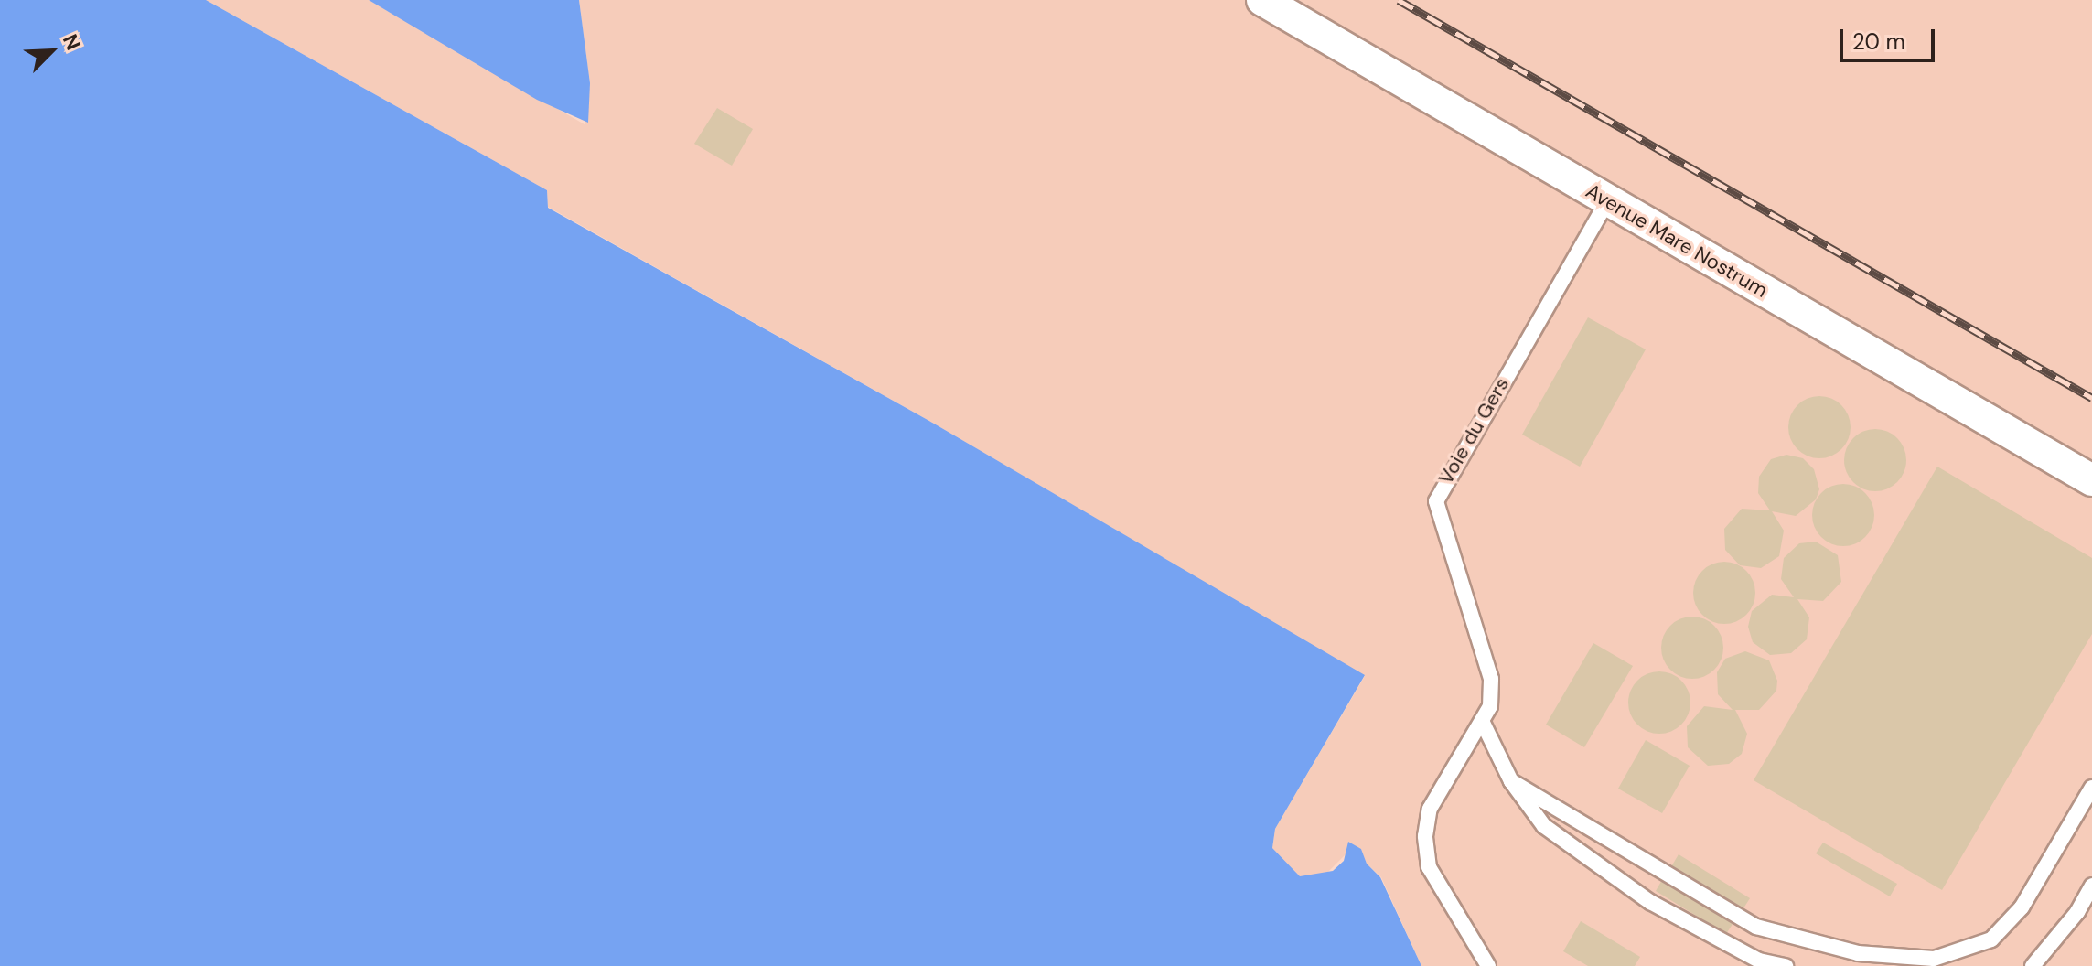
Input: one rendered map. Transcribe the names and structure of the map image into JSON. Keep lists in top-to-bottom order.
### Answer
{
  "streets": {
    "street": ["Avenue Mare Nostrum"],
    "lane": ["Voie du Gers"]
  },
  "crossings": [
    ["Avenue Mare Nostrum", "Voie du Gers"]
  ],
  "scale_bar": "20 m",
  "north": "top right"
}
